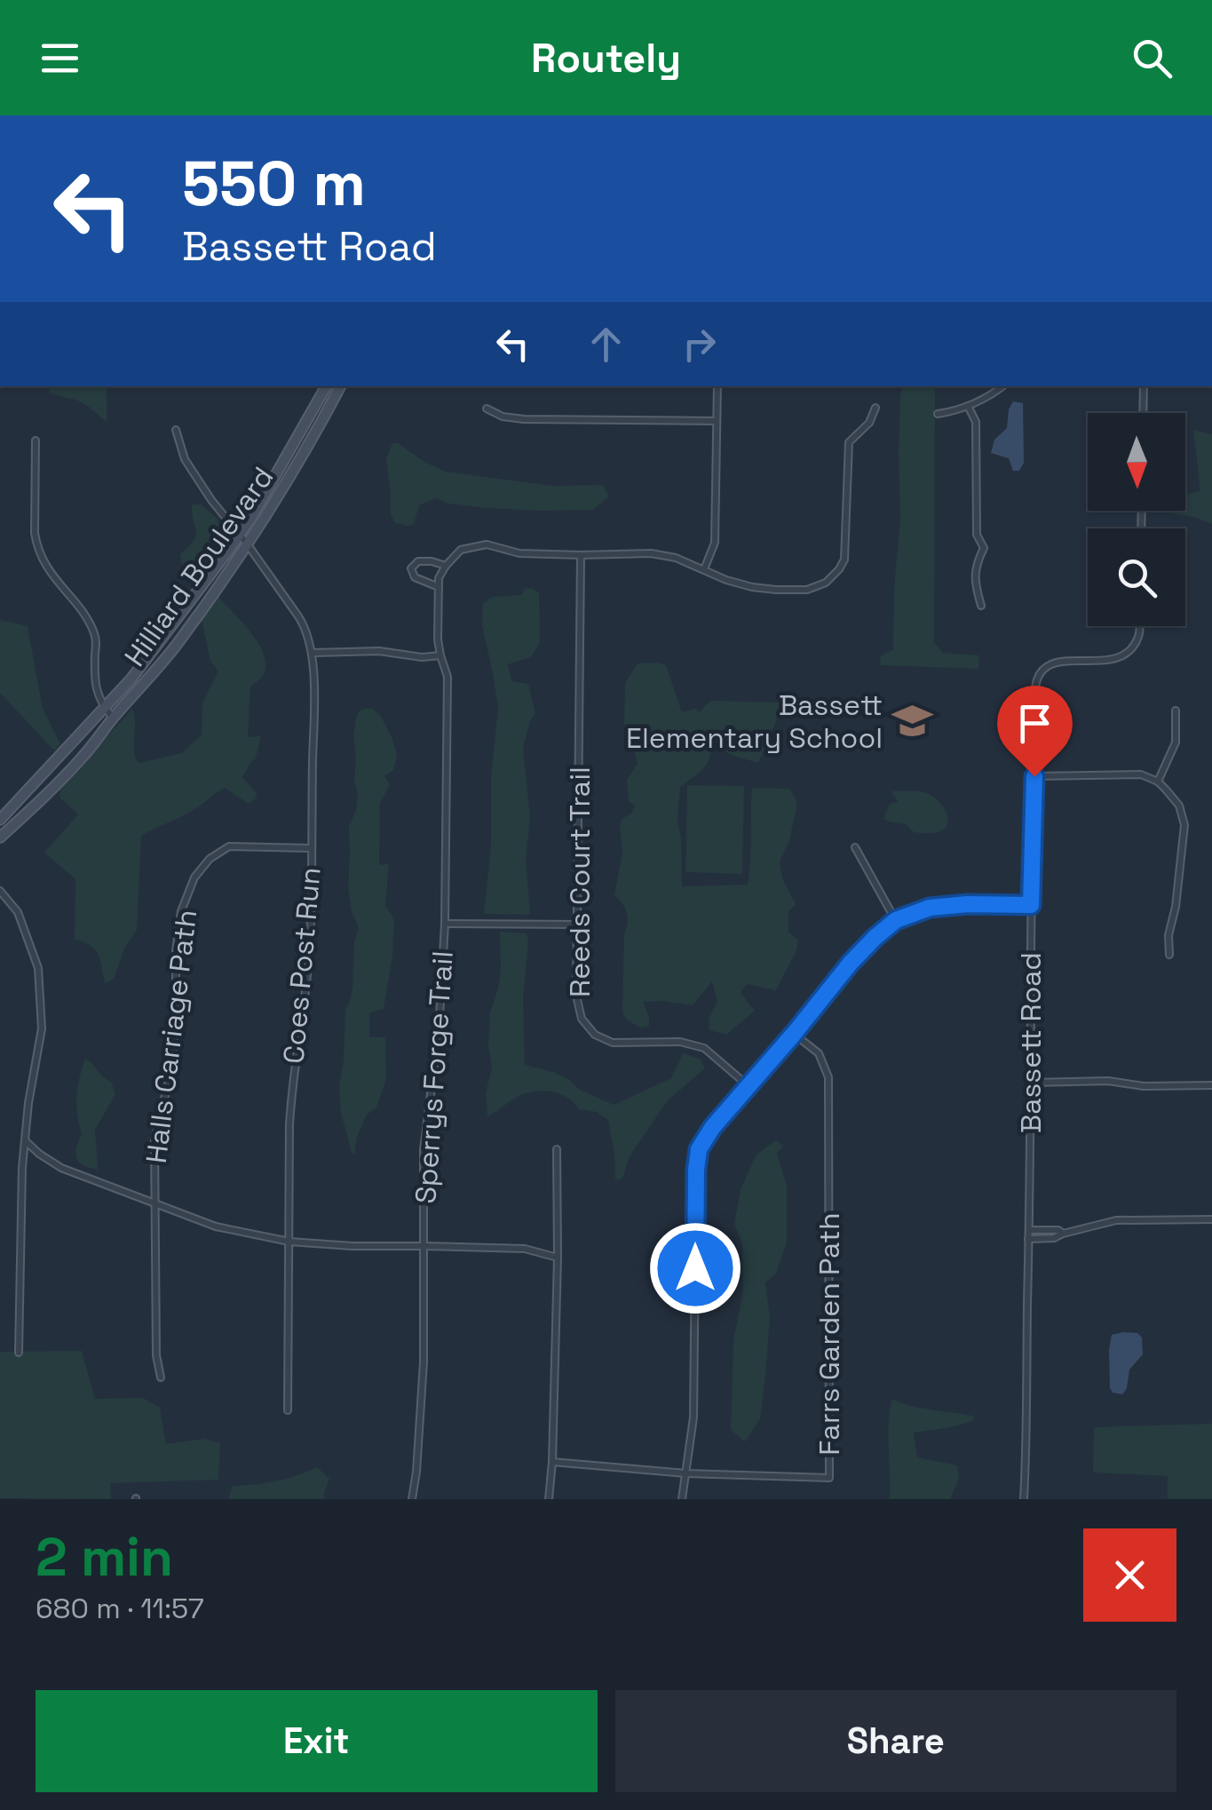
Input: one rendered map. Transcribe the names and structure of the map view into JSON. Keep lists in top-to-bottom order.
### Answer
{
  "streets": {
    "main road": ["Hilliard Boulevard"],
    "street": [
      "Reeds Court Trail",
      "Coes Post Run",
      "Halls Carriage Path",
      "Bassett Road",
      "Sperrys Forge Trail",
      "Farrs Garden Path"
    ]
  },
  "crossings": [
    ["Hilliard Boulevard", "Coes Post Run"],
    ["Coes Post Run", "Halls Carriage Path"]
  ],
  "places": {
    "school or university": ["Bassett Elementary School"]
  },
  "north": "bottom",
  "page": {
    "header": "Routely",
    "turn": ["550 m", "Bassett Road"],
    "heading": ["2 min", "680 m · 11:57"],
    "buttons": ["Exit", "Share"]
  }
}
